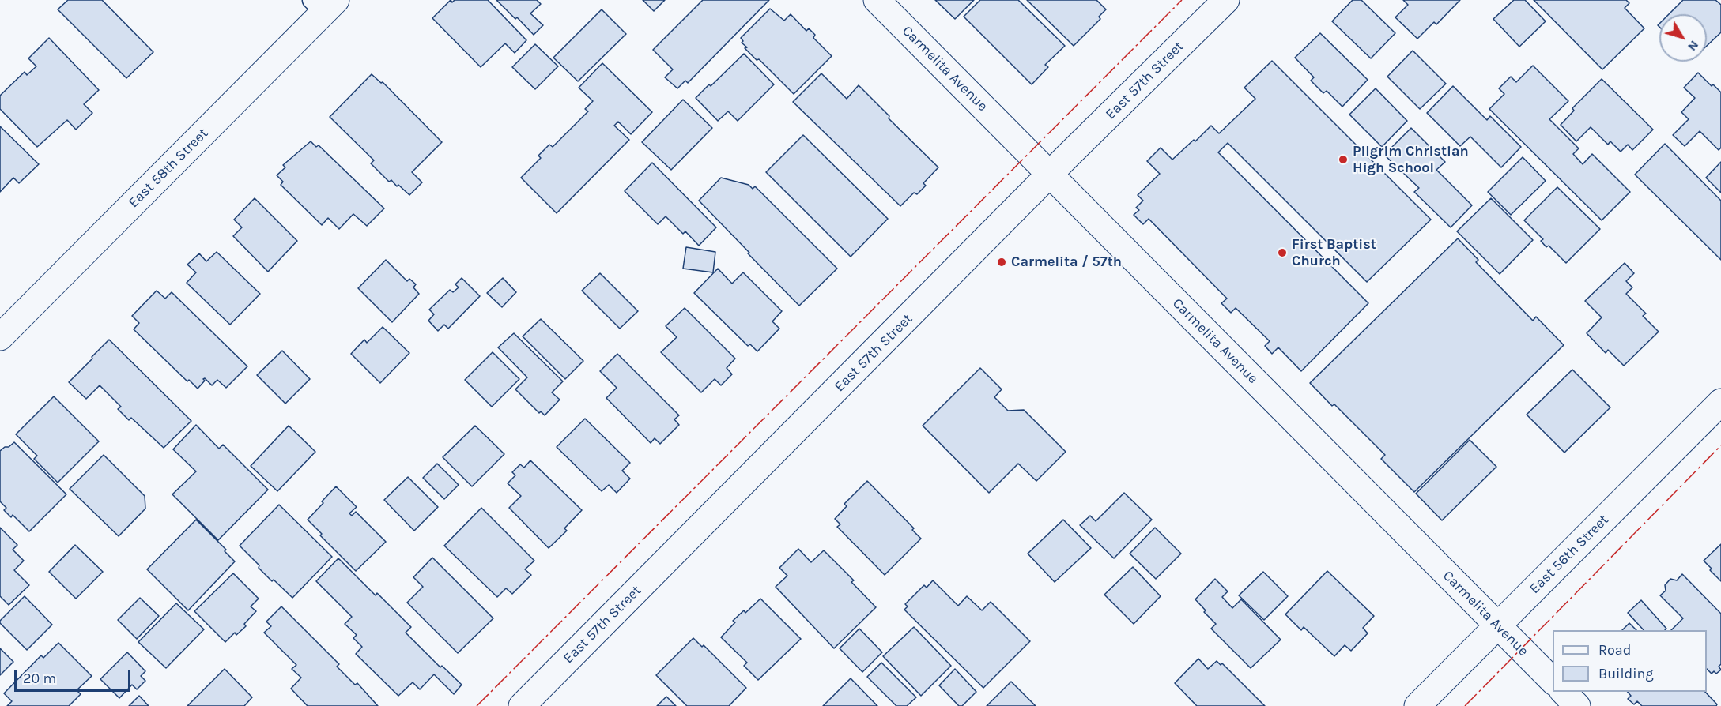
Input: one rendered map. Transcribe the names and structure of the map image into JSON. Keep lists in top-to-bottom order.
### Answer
{
  "streets": {
    "street": [
      "Carmelita Avenue",
      "East 57th Street",
      "East 58th Street",
      "East 56th Street"
    ]
  },
  "crossings": [
    ["Carmelita Avenue", "East 57th Street"],
    ["Carmelita Avenue", "East 56th Street"]
  ],
  "places": ["Pilgrim Christian High School", "First Baptist Church", "Carmelita / 57th"],
  "legend": ["Road", "Building"],
  "scale_bar": "20 m",
  "north": "bottom right"
}
